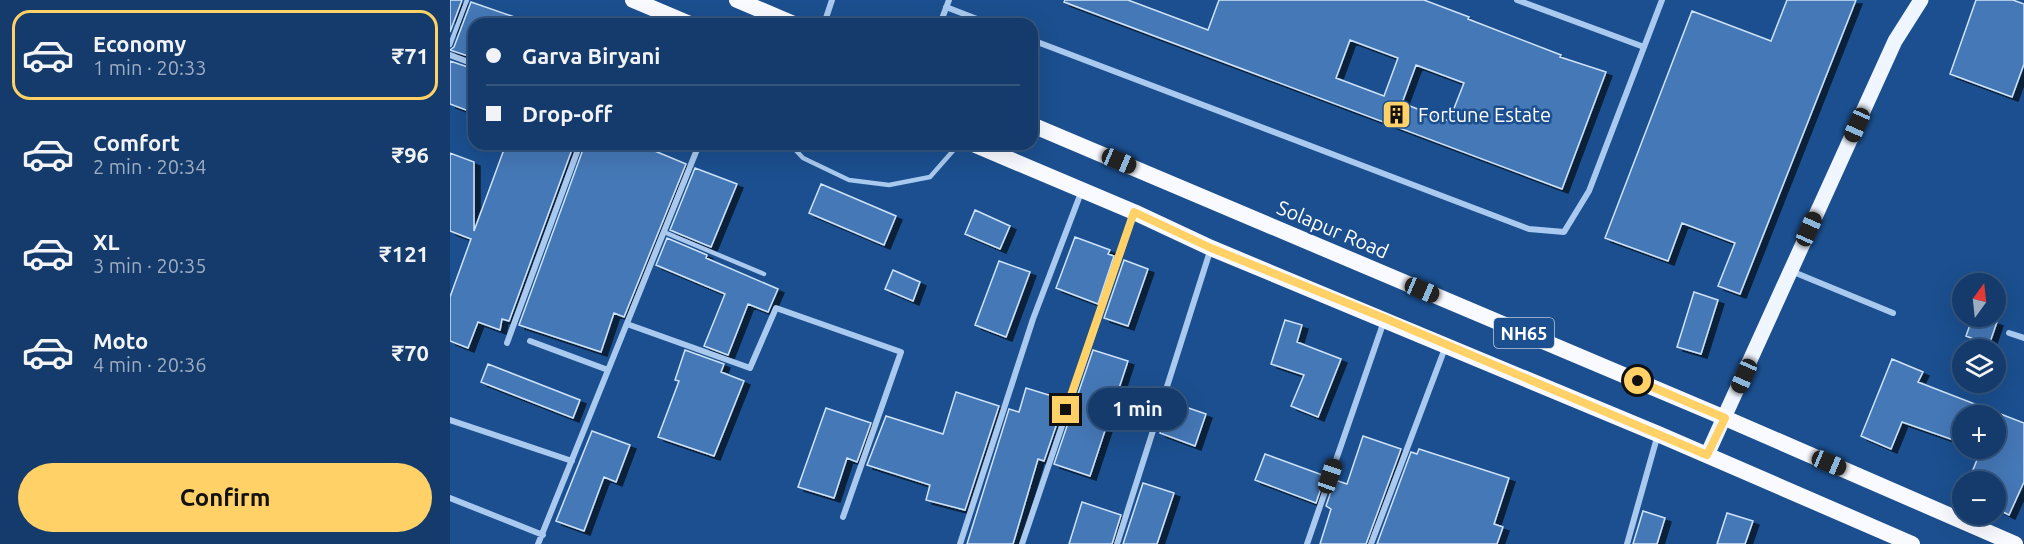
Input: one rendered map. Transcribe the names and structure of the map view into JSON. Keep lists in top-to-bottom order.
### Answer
{
  "streets": {
    "highway": ["Solapur Road", "NH65"]
  },
  "places": {
    "building": ["Fortune Estate"]
  },
  "north": "top",
  "page": {
    "list": [
      {
        "name": "Economy",
        "note": "1 min · 20:33",
        "value": "₹71"
      },
      {
        "name": "Comfort",
        "note": "2 min · 20:34",
        "value": "₹96"
      },
      {
        "name": "XL",
        "note": "3 min · 20:35",
        "value": "₹121"
      },
      {
        "name": "Moto",
        "note": "4 min · 20:36",
        "value": "₹70"
      }
    ],
    "banner": ["Garva Biryani", "Drop-off"],
    "map_buttons": ["+", "−"],
    "bubble": "1 min",
    "buttons": "Confirm"
  }
}
